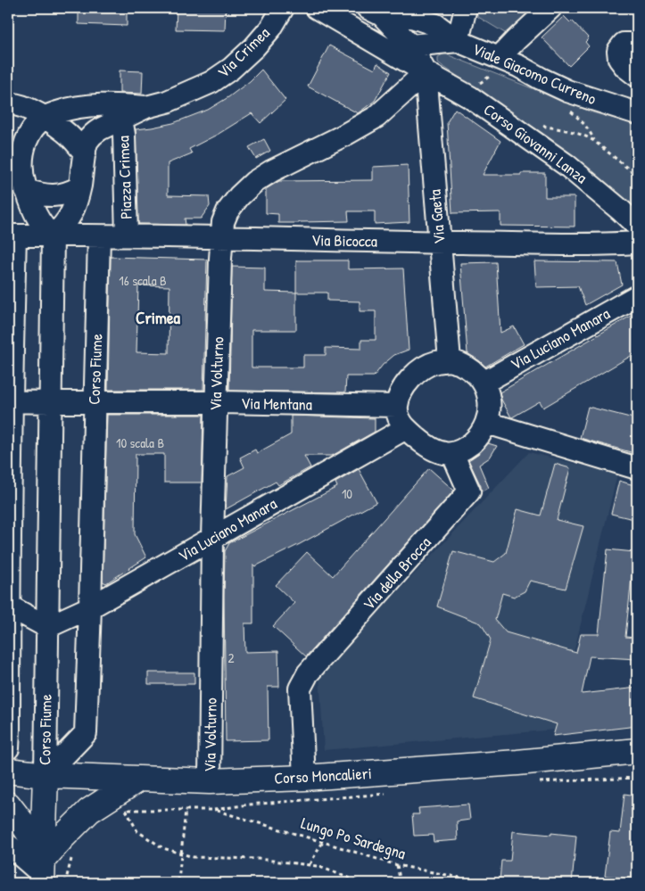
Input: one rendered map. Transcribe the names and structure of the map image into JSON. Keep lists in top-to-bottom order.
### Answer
{
  "streets": {
    "main road": ["Corso Moncalieri"],
    "street": [
      "Via Crimea",
      "Viale Giacomo Curreno",
      "Corso Giovanni Lanza",
      "Piazza Crimea",
      "Via Gaeta",
      "Via Bicocca",
      "Via Luciano Manara",
      "Corso Fiume",
      "Via Volturno",
      "Via Mentana",
      "Via della Brocca"
    ],
    "path": ["Lungo Po Sardegna"]
  },
  "crossings": [
    ["Via Crimea", "Piazza Crimea"],
    ["Viale Giacomo Curreno", "Corso Giovanni Lanza"],
    ["Corso Giovanni Lanza", "Via Gaeta"],
    ["Corso Giovanni Lanza", "Via Volturno"],
    ["Piazza Crimea", "Via Bicocca"],
    ["Piazza Crimea", "Corso Fiume"],
    ["Via Gaeta", "Via Bicocca"],
    ["Via Gaeta", "Via Luciano Manara"],
    ["Via Gaeta", "Via Volturno"],
    ["Via Gaeta", "Via Mentana"],
    ["Via Gaeta", "Via della Brocca"],
    ["Via Bicocca", "Corso Fiume"],
    ["Via Bicocca", "Via Volturno"],
    ["Via Luciano Manara", "Corso Fiume"],
    ["Via Luciano Manara", "Via Volturno"],
    ["Via Luciano Manara", "Via Mentana"],
    ["Via Luciano Manara", "Via della Brocca"],
    ["Corso Fiume", "Via Mentana"],
    ["Corso Fiume", "Corso Moncalieri"],
    ["Via Volturno", "Via Mentana"],
    ["Via Volturno", "Corso Moncalieri"],
    ["Via Mentana", "Via della Brocca"],
    ["Via della Brocca", "Corso Moncalieri"]
  ],
  "districts": ["Crimea"],
  "house_numbers": [
    "16 scala B",
    "10 scala B",
    "10",
    "2"
  ]
}
